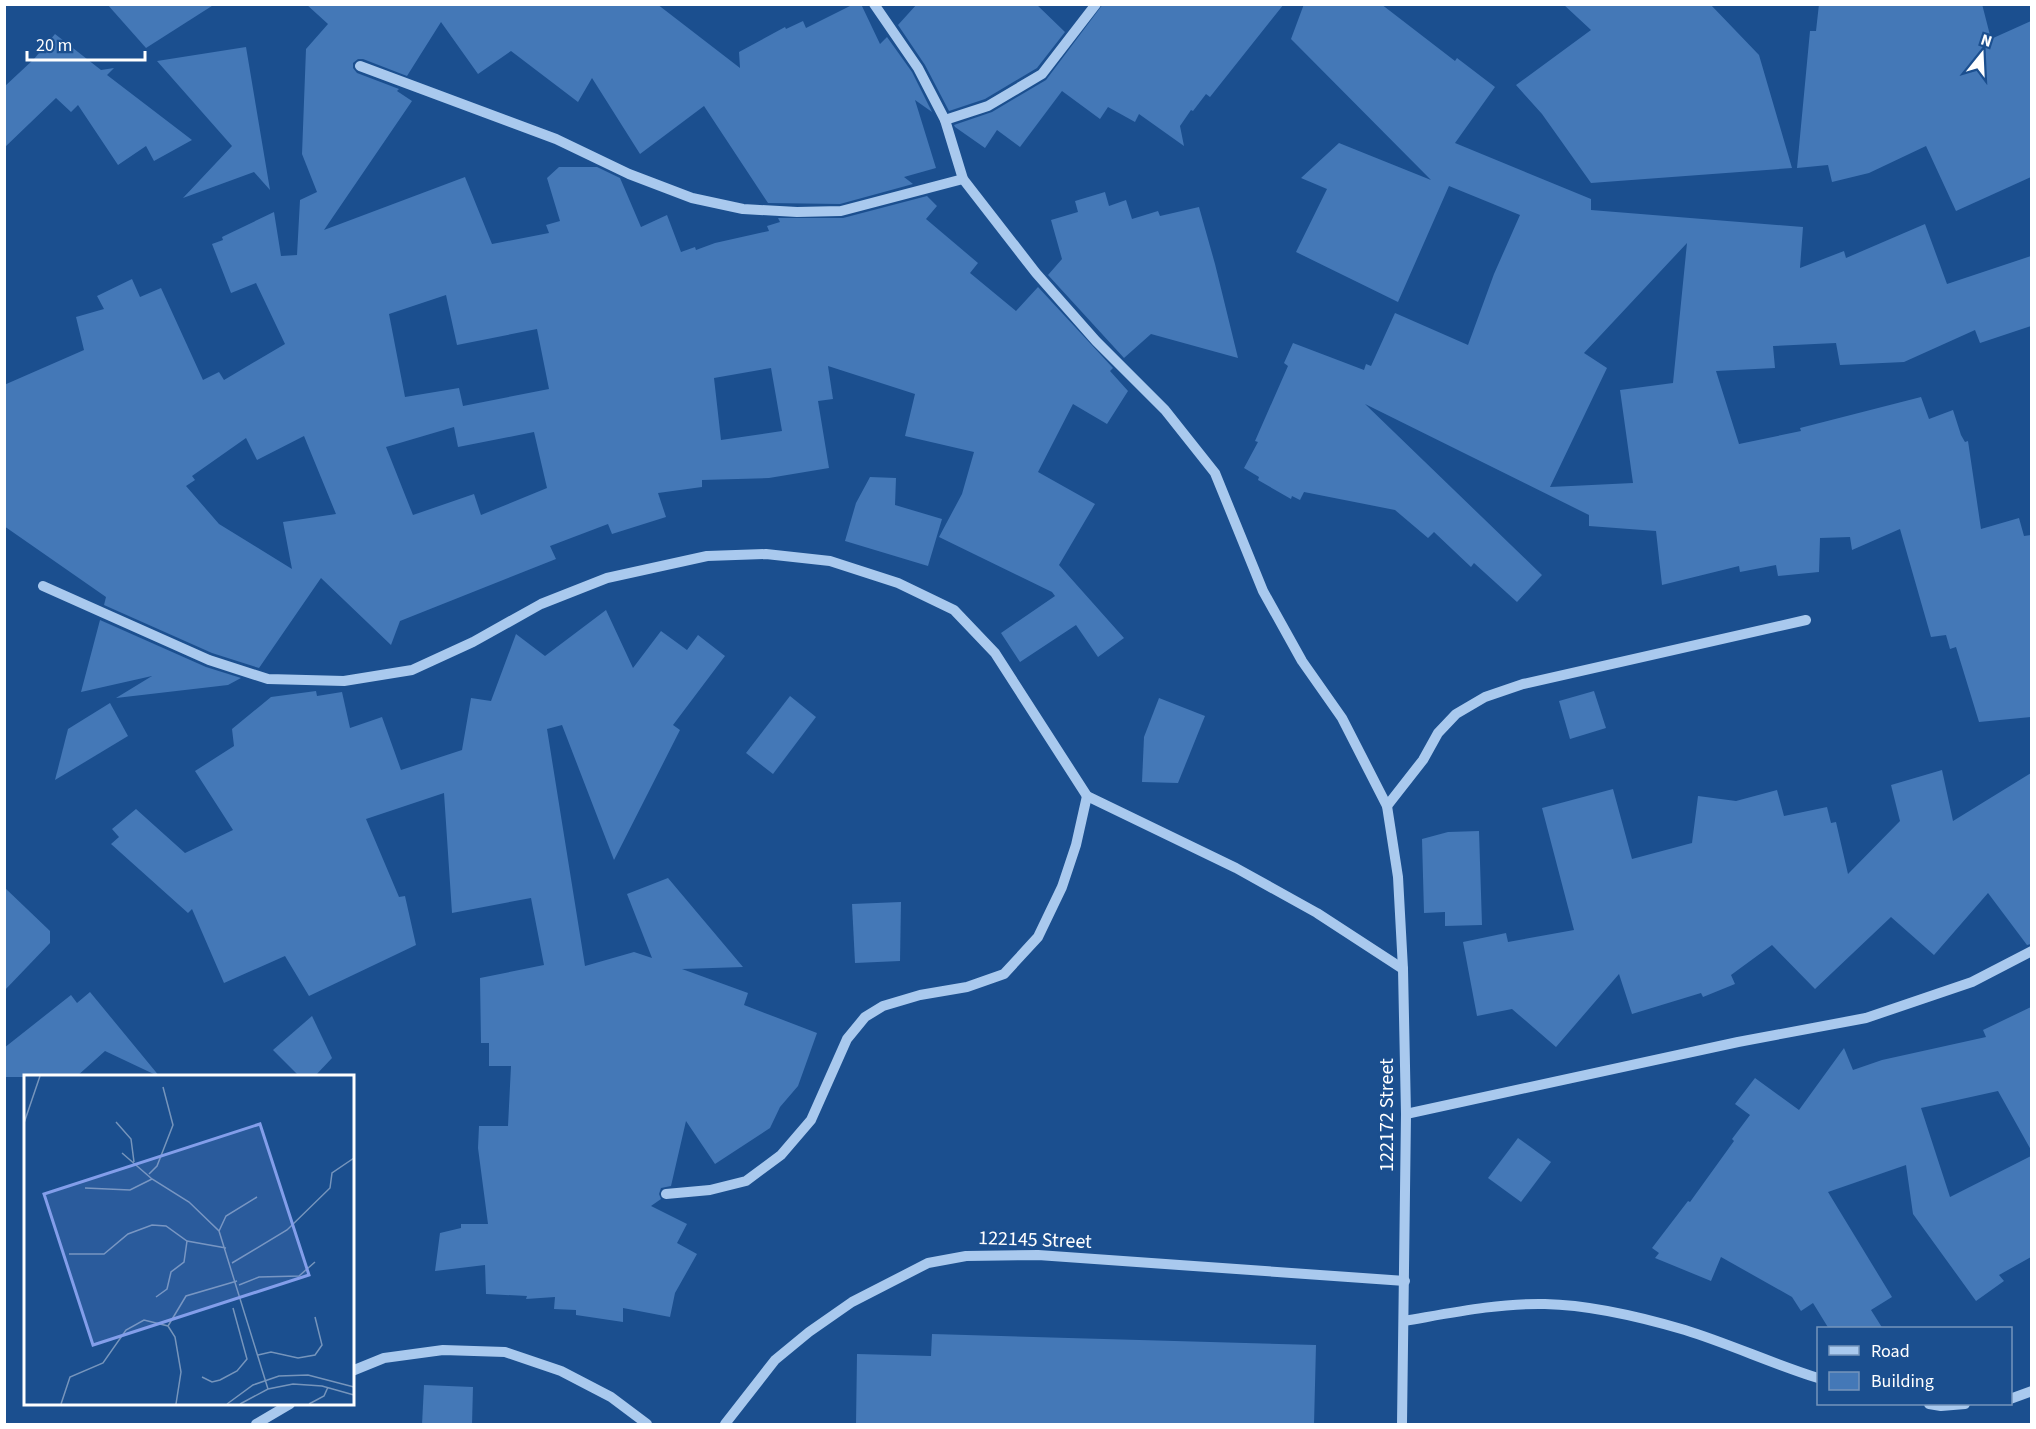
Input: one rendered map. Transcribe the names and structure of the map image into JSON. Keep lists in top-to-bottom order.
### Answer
{
  "streets": {
    "street": ["122172 Street", "122145 Street"]
  },
  "crossings": [
    ["122172 Street", "122145 Street"]
  ],
  "legend": ["Road", "Building"],
  "scale_bar": "20 m",
  "north": "top"
}
